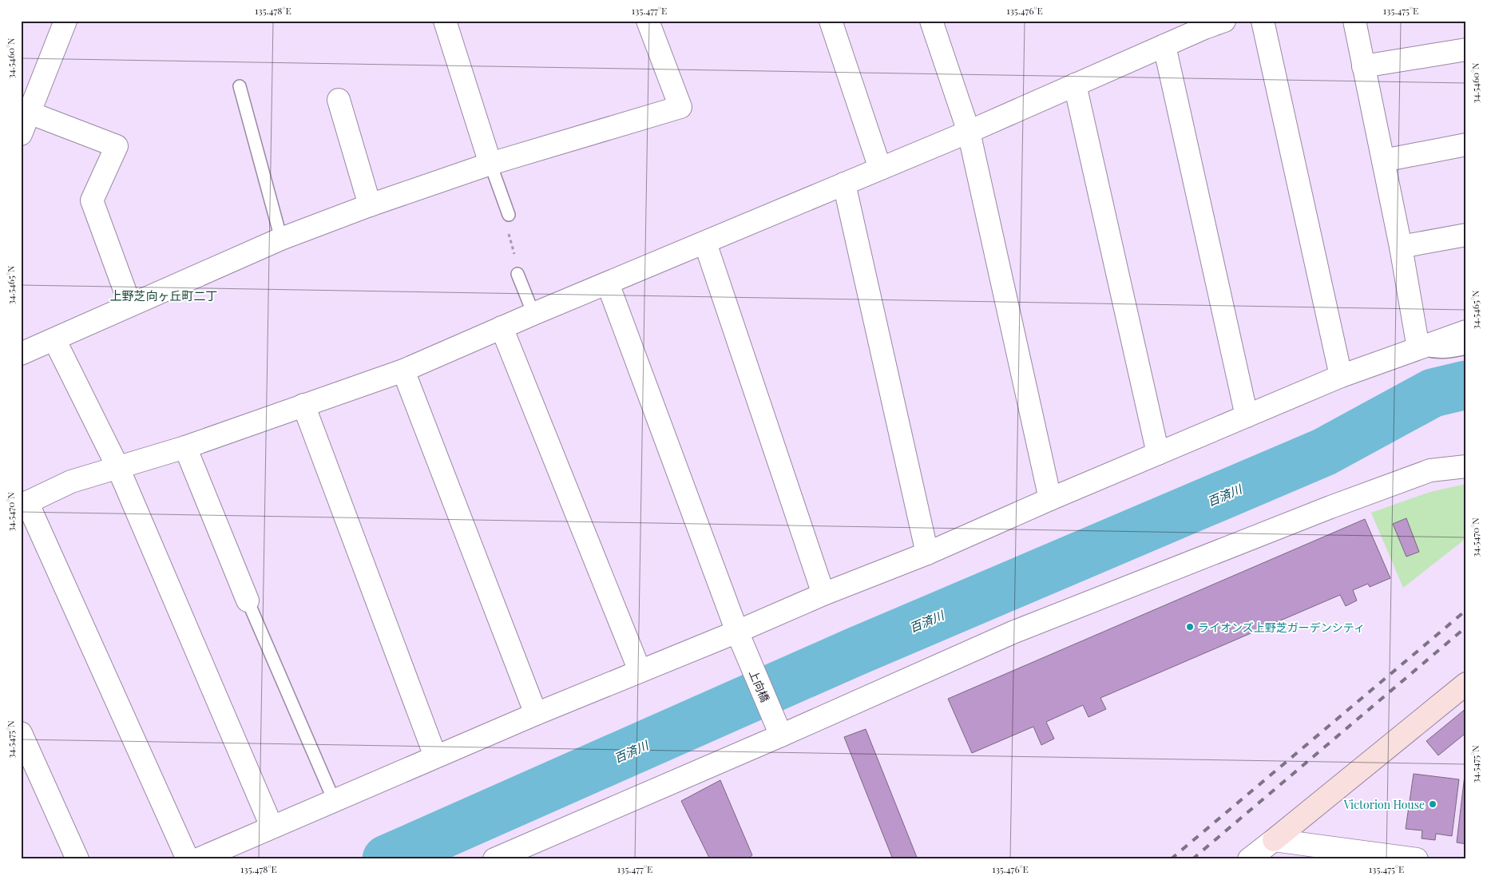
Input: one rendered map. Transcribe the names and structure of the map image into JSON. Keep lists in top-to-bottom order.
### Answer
{
  "streets": {
    "street": ["上向橋"]
  },
  "districts": ["上野芝向ヶ丘町二丁"],
  "water": ["百済川"],
  "places": ["ライオンズ上野芝ガーデンシティ", "Victorion House"],
  "coordinates": [
    "135.478°E",
    "135.477°E",
    "135.476°E",
    "135.475°E",
    "34.5460°N",
    "34.5465°N",
    "34.5470°N",
    "34.5475°N"
  ]
}
